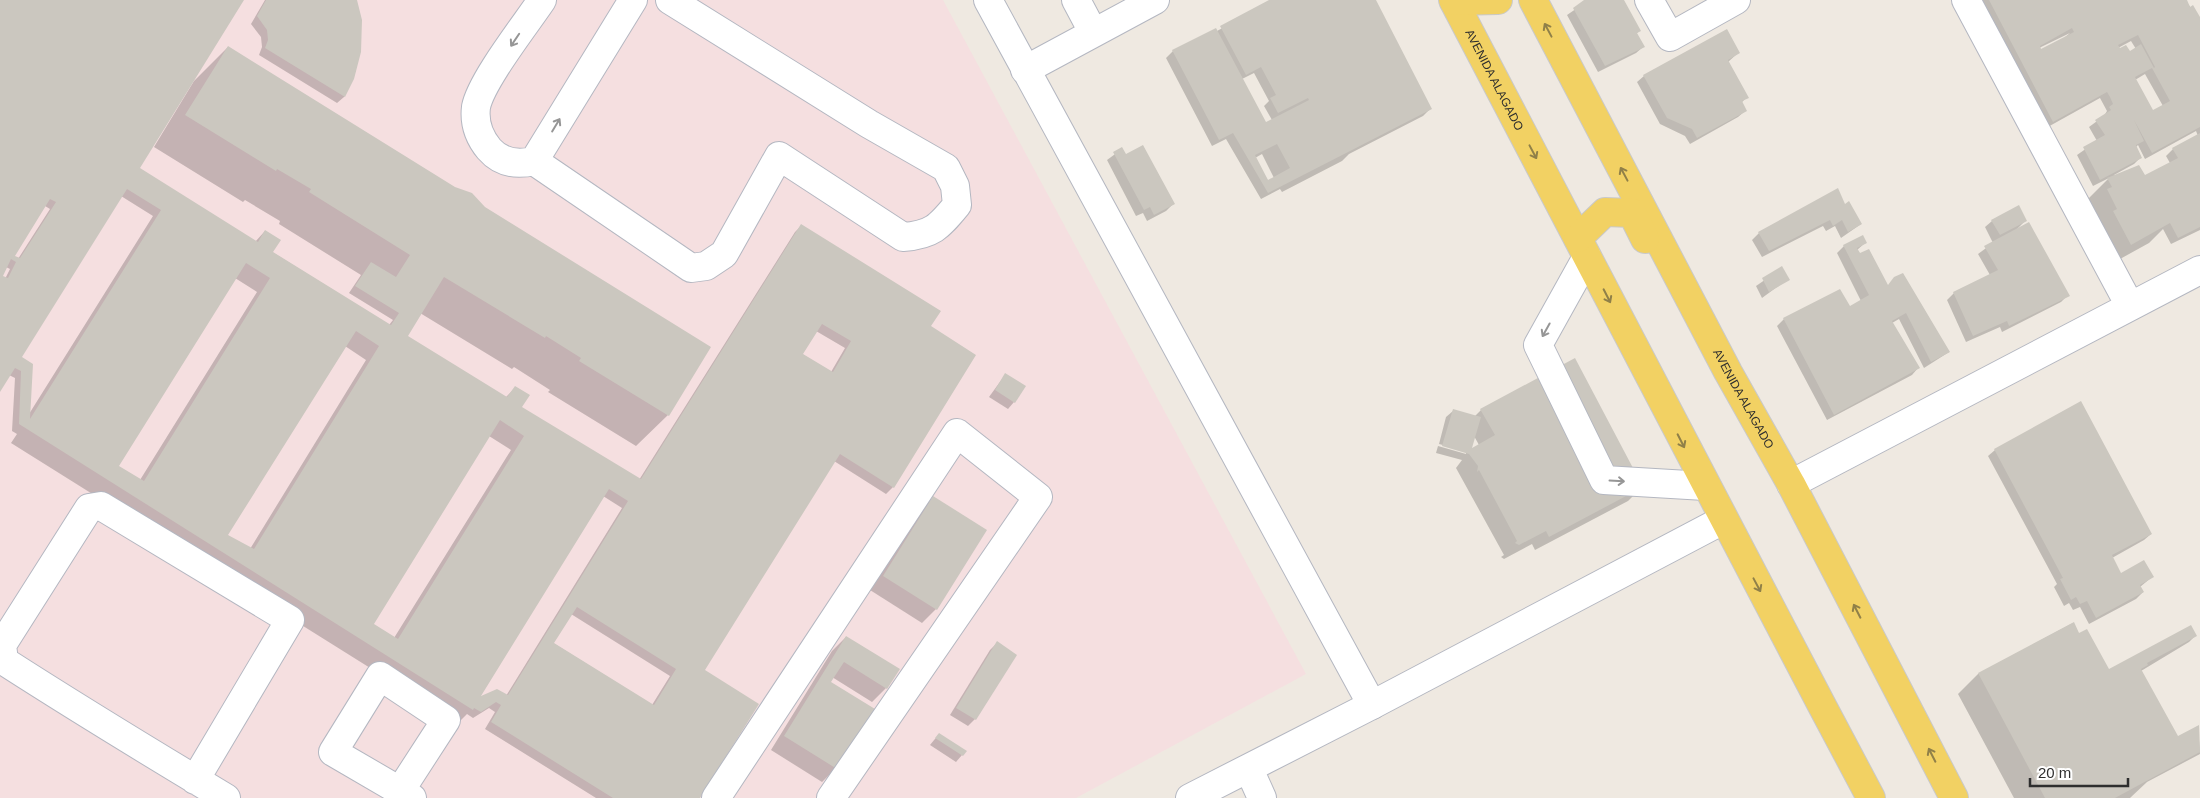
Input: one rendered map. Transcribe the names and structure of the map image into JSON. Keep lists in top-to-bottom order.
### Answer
{
  "streets": {
    "main road": ["AVENIDA ALAGADO"]
  },
  "scale_bar": "20 m"
}
